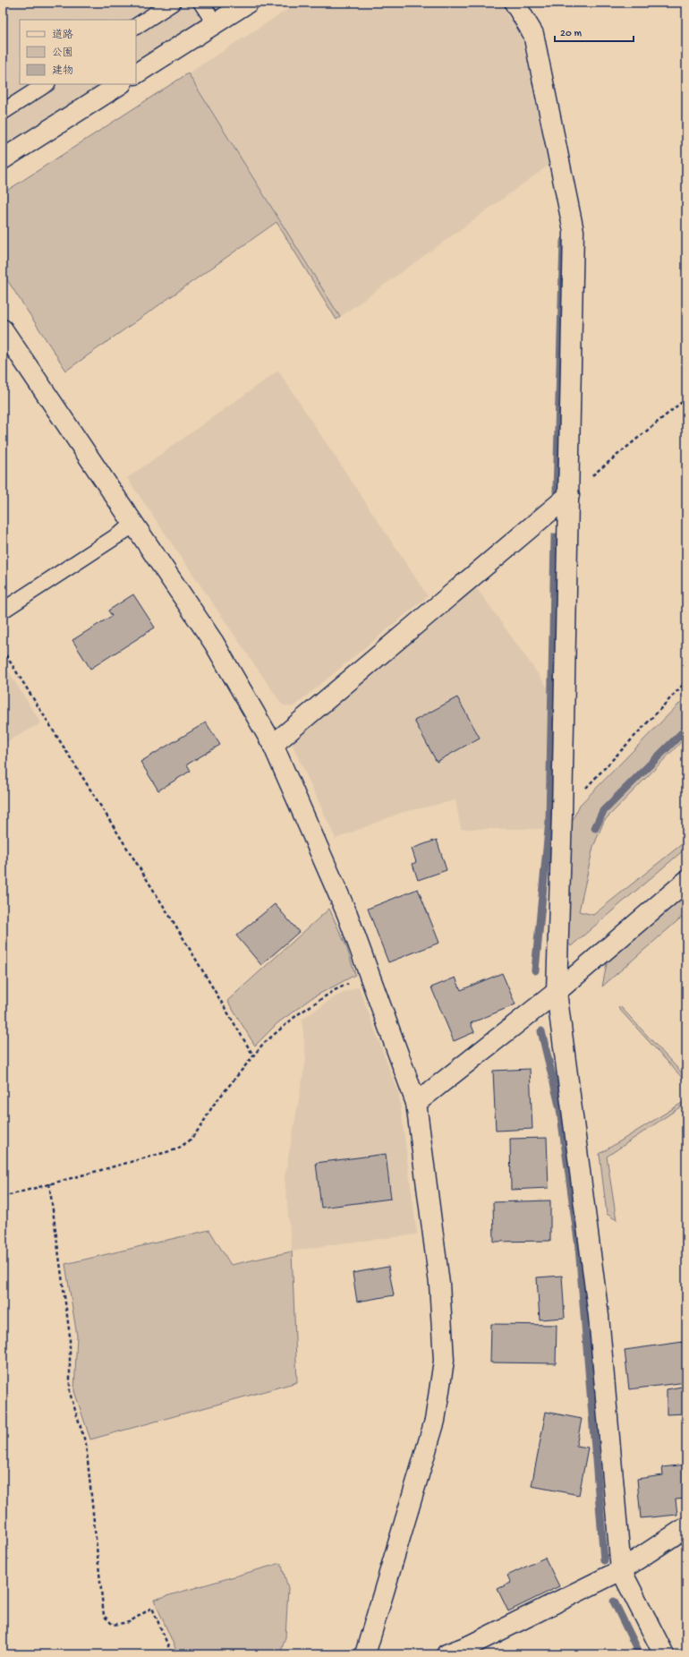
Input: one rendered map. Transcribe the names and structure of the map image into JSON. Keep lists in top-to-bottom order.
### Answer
{
  "legend": ["道路", "公園", "建物"],
  "scale_bar": "20 m"
}
